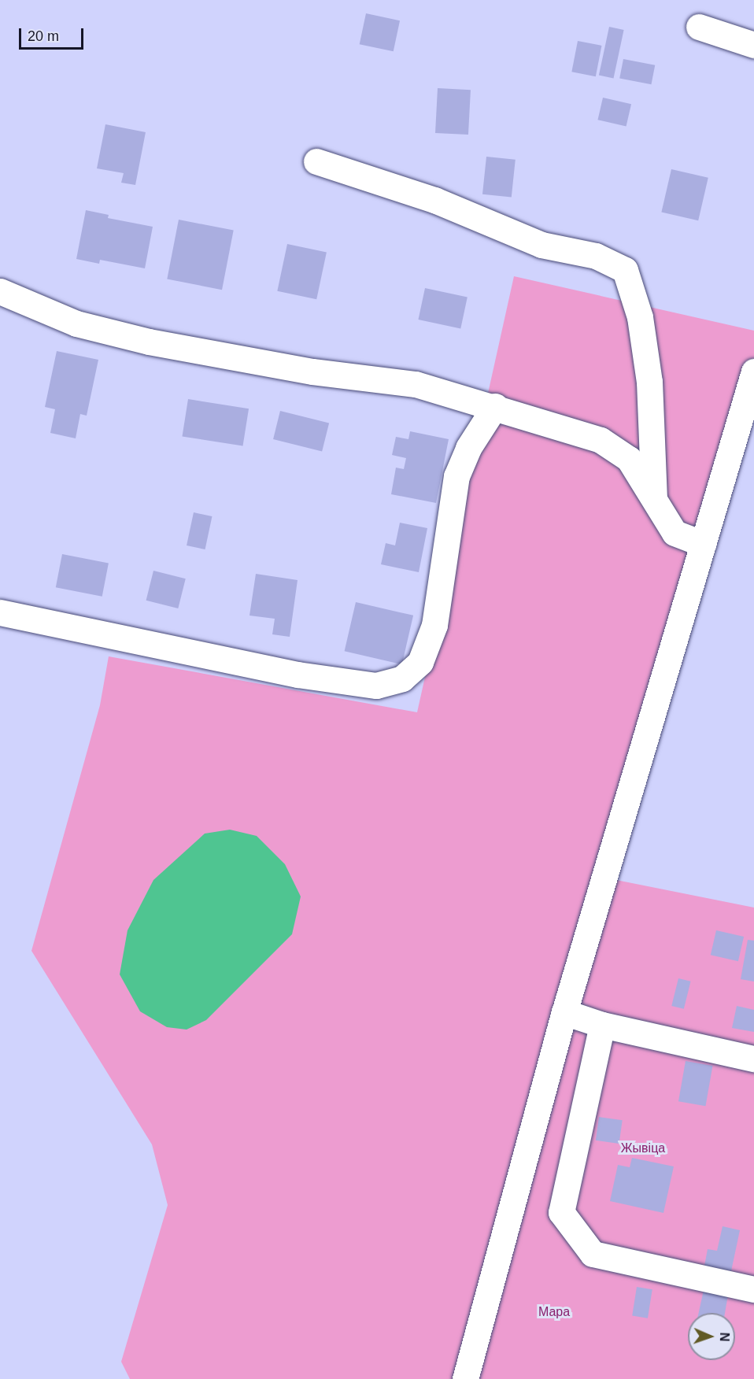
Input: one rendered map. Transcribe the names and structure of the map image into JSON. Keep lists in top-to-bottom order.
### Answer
{
  "parks": ["Жывіца", "Мара"],
  "scale_bar": "20 m",
  "north": "right"
}
